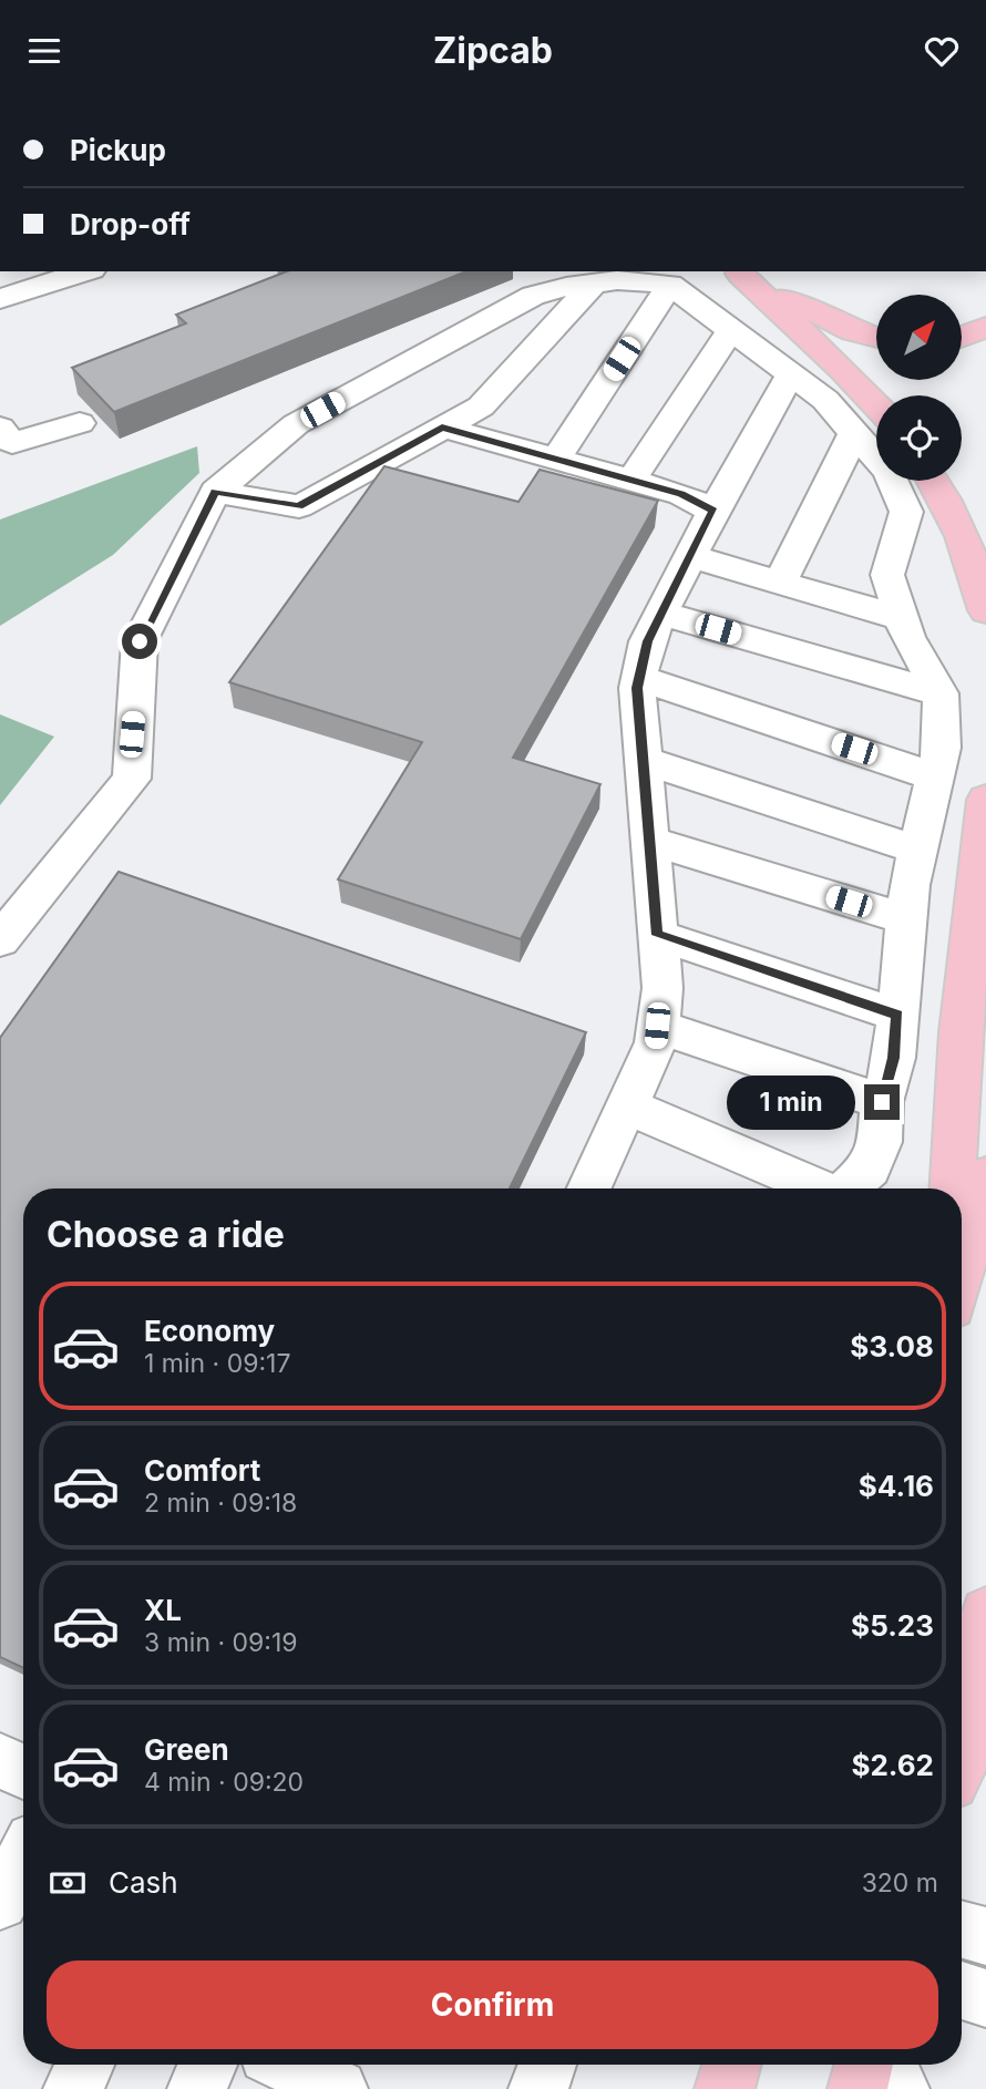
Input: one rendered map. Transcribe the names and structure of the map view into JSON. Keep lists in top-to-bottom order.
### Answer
{
  "north": "top right",
  "page": {
    "header": "Zipcab",
    "banner": ["Pickup", "Drop-off"],
    "bubble": "1 min",
    "heading": "Choose a ride",
    "list": [
      {
        "name": "Economy",
        "note": "1 min · 09:17",
        "value": "$3.08"
      },
      {
        "name": "Comfort",
        "note": "2 min · 09:18",
        "value": "$4.16"
      },
      {
        "name": "XL",
        "note": "3 min · 09:19",
        "value": "$5.23"
      },
      {
        "name": "Green",
        "note": "4 min · 09:20",
        "value": "$2.62"
      }
    ],
    "pay": ["Cash", "320 m"],
    "buttons": "Confirm"
  }
}
